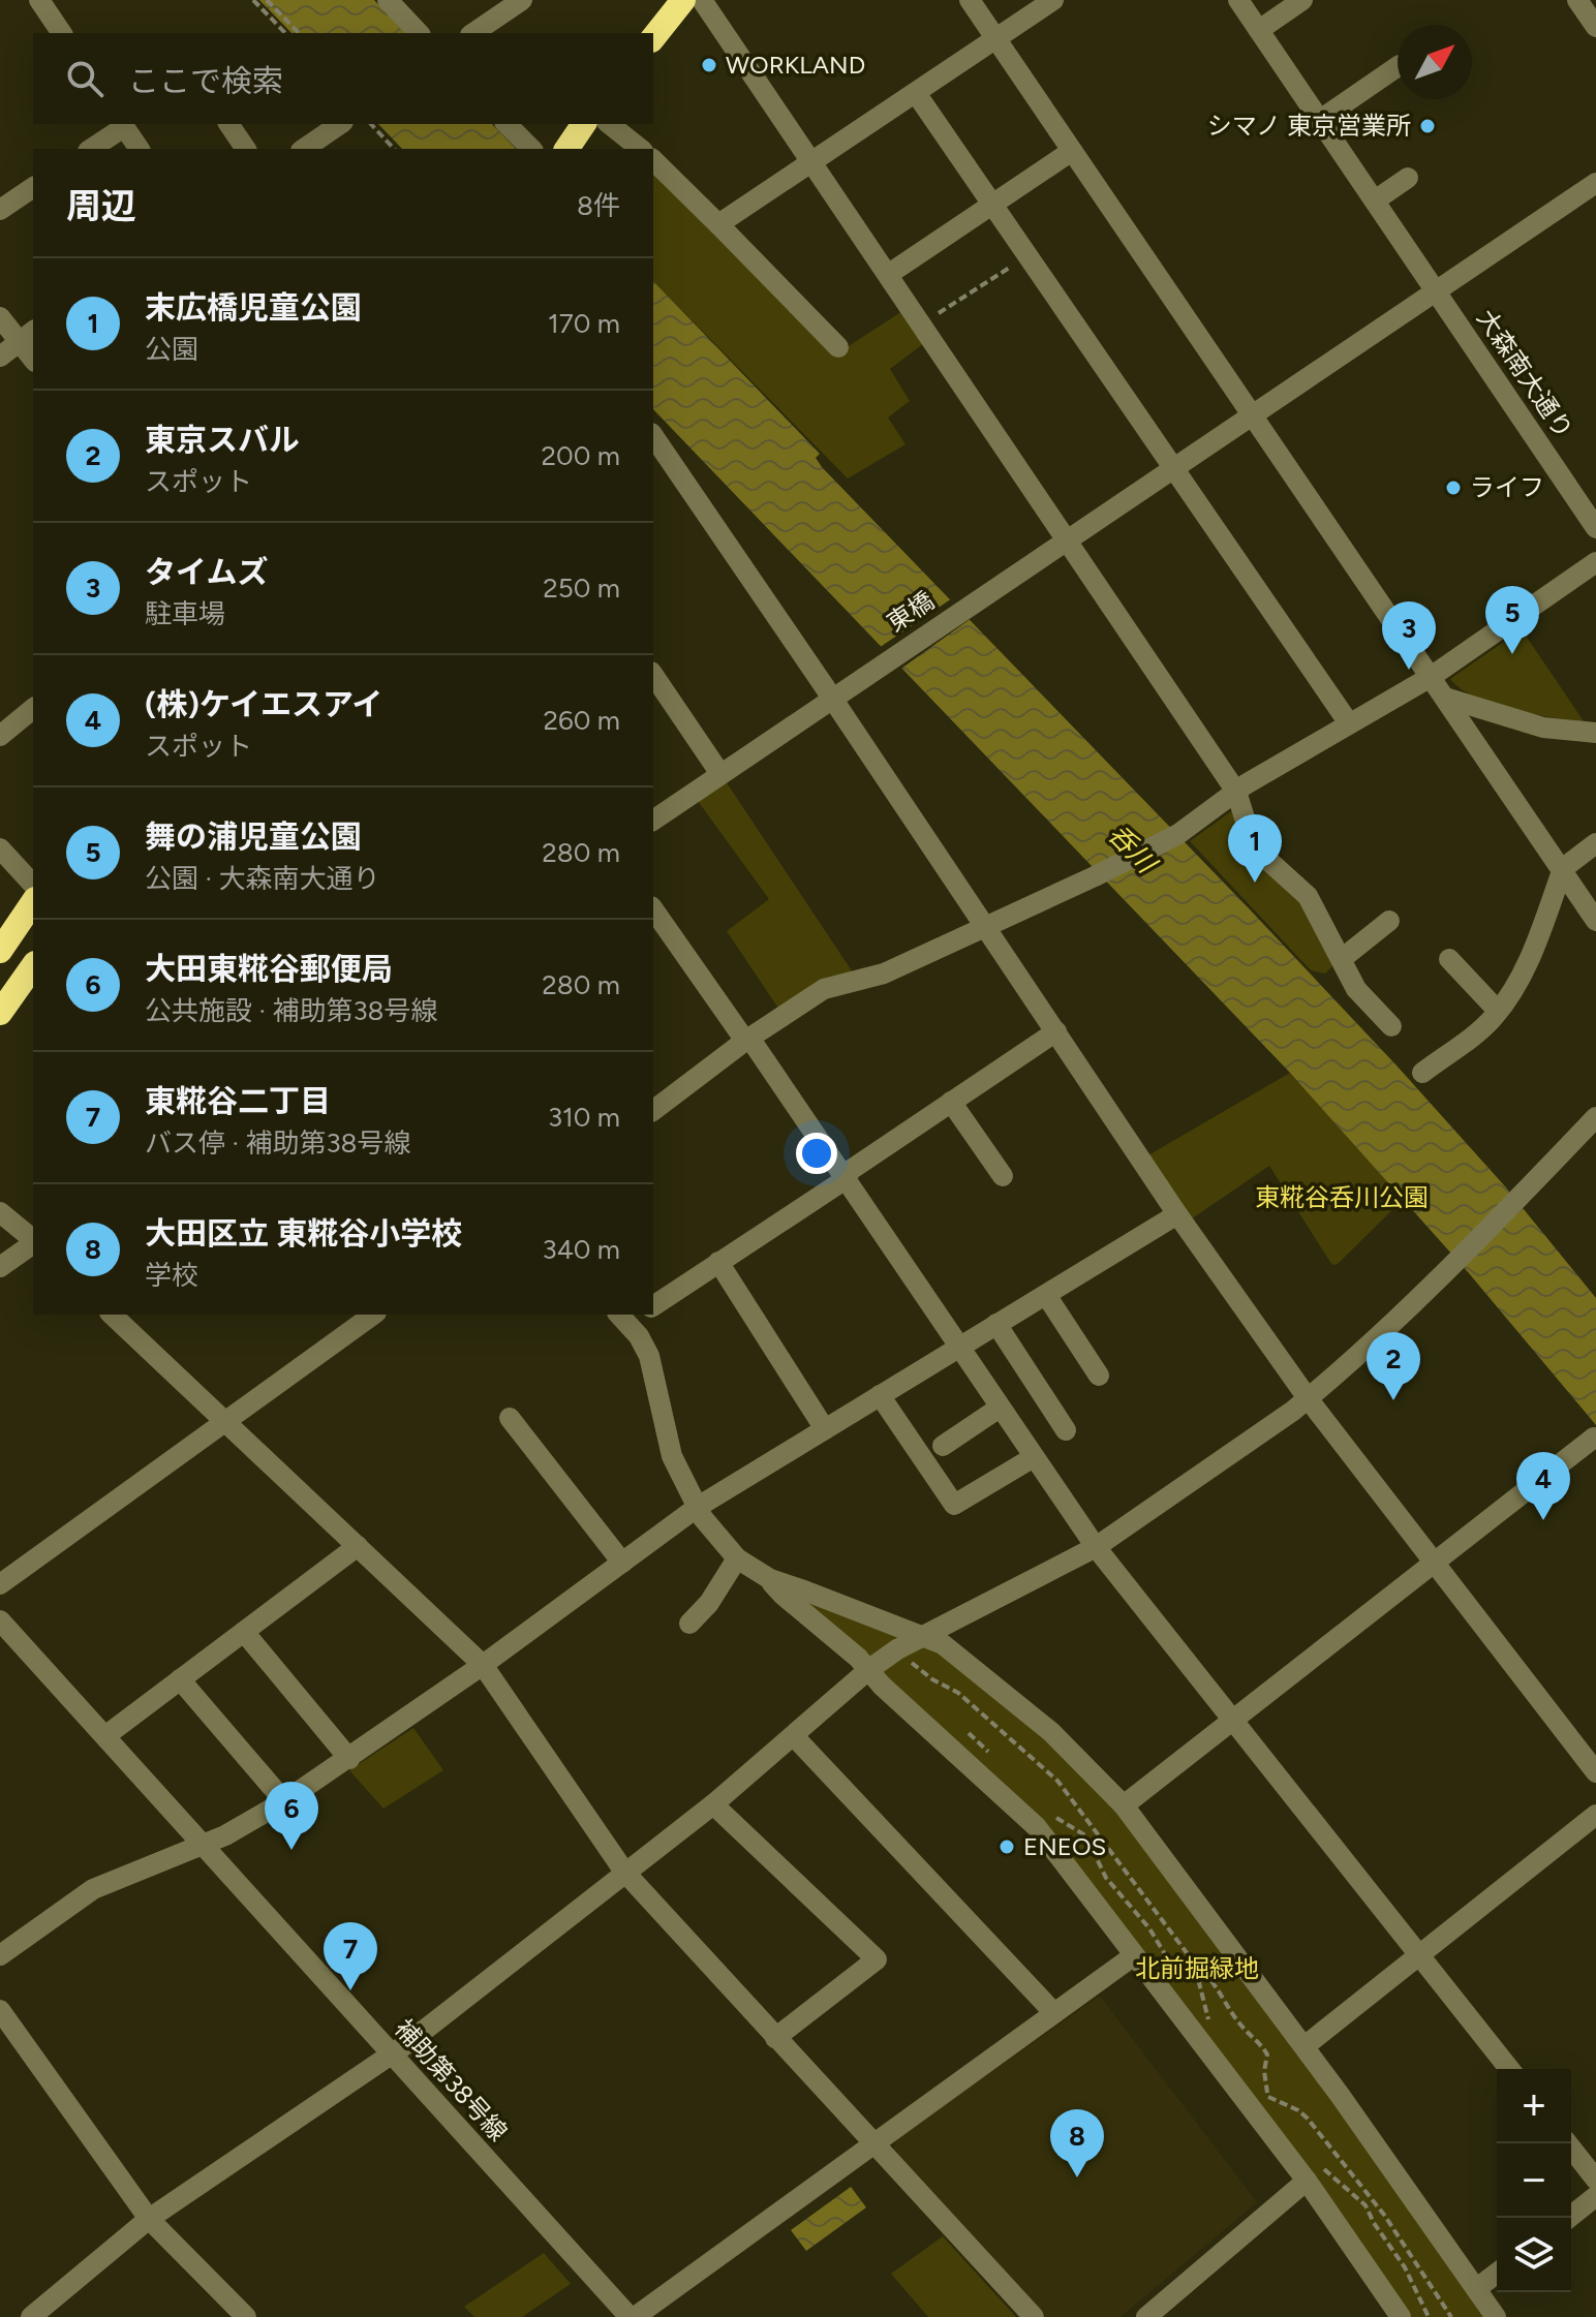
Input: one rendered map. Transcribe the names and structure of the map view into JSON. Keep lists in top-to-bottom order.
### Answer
{
  "streets": {
    "street": ["大森南大通り", "東橋", "補助第38号線"]
  },
  "crossings": [
    ["大森南大通り", "東橋"]
  ],
  "water": ["呑川"],
  "parks": ["東糀谷呑川公園", "北前掘緑地"],
  "places": [
    "WORKLAND",
    "シマノ 東京営業所",
    "ライフ",
    "ENEOS"
  ],
  "north": "top right",
  "page": {
    "search": "ここで検索",
    "heading": ["周辺", "8件"],
    "list": [
      {
        "mark": "1",
        "name": "末広橋児童公園",
        "note": "公園",
        "value": "170 m"
      },
      {
        "mark": "2",
        "name": "東京スバル",
        "note": "スポット",
        "value": "200 m"
      },
      {
        "mark": "3",
        "name": "タイムズ",
        "note": "駐車場",
        "value": "250 m"
      },
      {
        "mark": "4",
        "name": "(株)ケイエスアイ",
        "note": "スポット",
        "value": "260 m"
      },
      {
        "mark": "5",
        "name": "舞の浦児童公園",
        "note": "公園 · 大森南大通り",
        "value": "280 m"
      },
      {
        "mark": "6",
        "name": "大田東糀谷郵便局",
        "note": "公共施設 · 補助第38号線",
        "value": "280 m"
      },
      {
        "mark": "7",
        "name": "東糀谷二丁目",
        "note": "バス停 · 補助第38号線",
        "value": "310 m"
      },
      {
        "mark": "8",
        "name": "大田区立 東糀谷小学校",
        "note": "学校",
        "value": "340 m"
      }
    ],
    "pins": [
      "5",
      "3",
      "1",
      "2",
      "4",
      "6",
      "7",
      "8"
    ],
    "map_buttons": ["+", "−"]
  }
}
